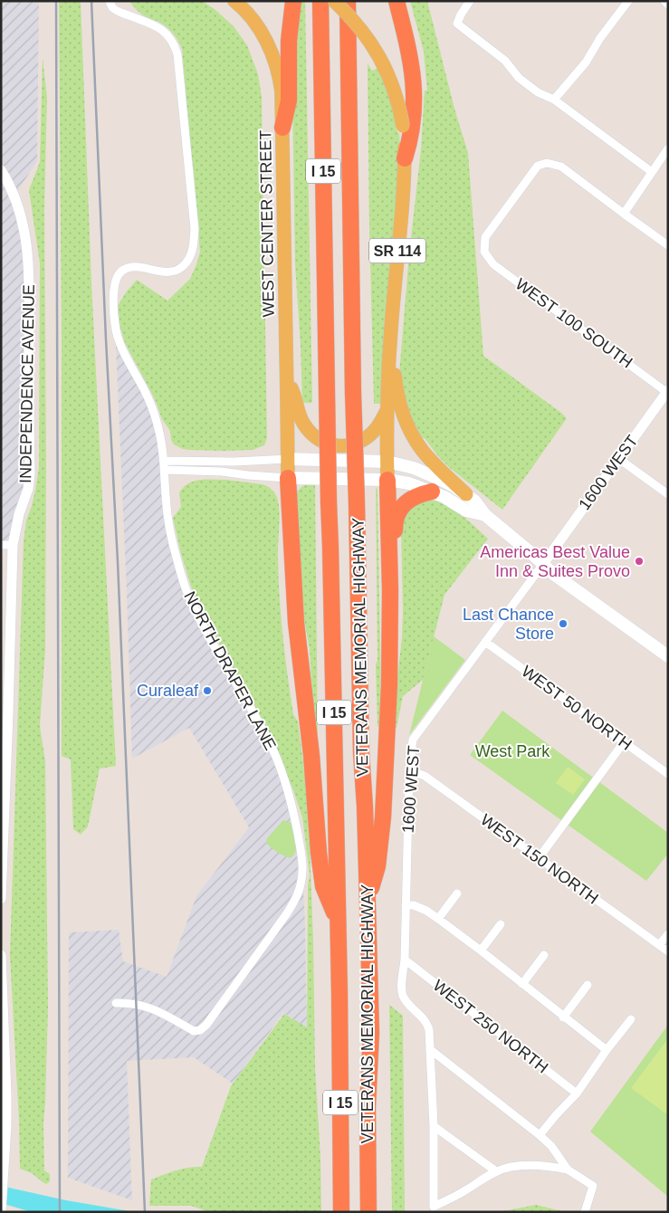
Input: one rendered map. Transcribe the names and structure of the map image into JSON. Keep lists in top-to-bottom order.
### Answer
{
  "streets": {
    "highway": ["I 15", "VETERANS MEMORIAL HIGHWAY"],
    "main road": ["WEST CENTER STREET", "SR 114"],
    "street": [
      "WEST 100 SOUTH",
      "INDEPENDENCE AVENUE",
      "1600 WEST",
      "NORTH DRAPER LANE",
      "WEST 50 NORTH",
      "WEST 150 NORTH",
      "WEST 250 NORTH"
    ]
  },
  "crossings": [
    ["WEST CENTER STREET", "SR 114"],
    ["SR 114", "1600 WEST"],
    ["WEST 100 SOUTH", "1600 WEST"],
    ["1600 WEST", "WEST 50 NORTH"],
    ["1600 WEST", "WEST 150 NORTH"],
    ["1600 WEST", "WEST 250 NORTH"]
  ],
  "parks": ["West Park"],
  "places": ["Americas Best Value Inn & Suites Provo", "Last Chance Store", "Curaleaf"]
}
